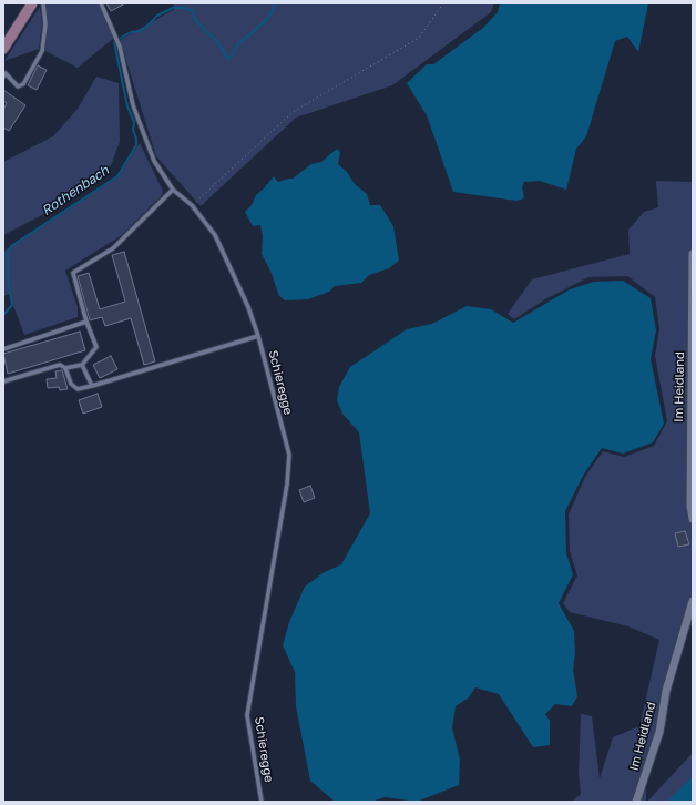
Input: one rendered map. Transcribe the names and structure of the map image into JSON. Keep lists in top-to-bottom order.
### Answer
{
  "streets": {
    "street": ["Im Heidland"],
    "lane": ["Schieregge"]
  },
  "water": ["Rothenbach"]
}
